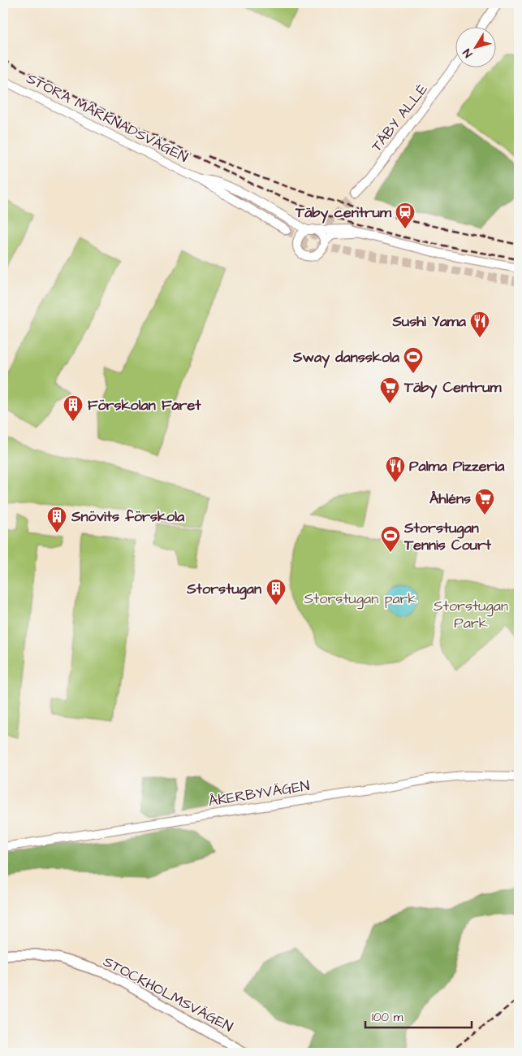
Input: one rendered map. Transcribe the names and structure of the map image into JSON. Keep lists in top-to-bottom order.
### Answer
{
  "streets": {
    "main road": ["STOCKHOLMSVÄGEN"],
    "street": ["STORA MARKNADSVÄGEN", "TÄBY ALLÉ", "ÅKERBYVÄGEN"]
  },
  "parks": ["Storstugan park", "Storstugan Park"],
  "places": {
    "station": ["Täby centrum"],
    "restaurant": ["Sushi Yama", "Palma Pizzeria"],
    "sports": ["Sway dansskola", "Storstugan Tennis Court"],
    "supermarket": ["Täby Centrum", "Åhléns"],
    "building": ["Förskolan Fåret", "Snövits förskola", "Storstugan"]
  },
  "scale_bar": "100 m",
  "north": "bottom left"
}
